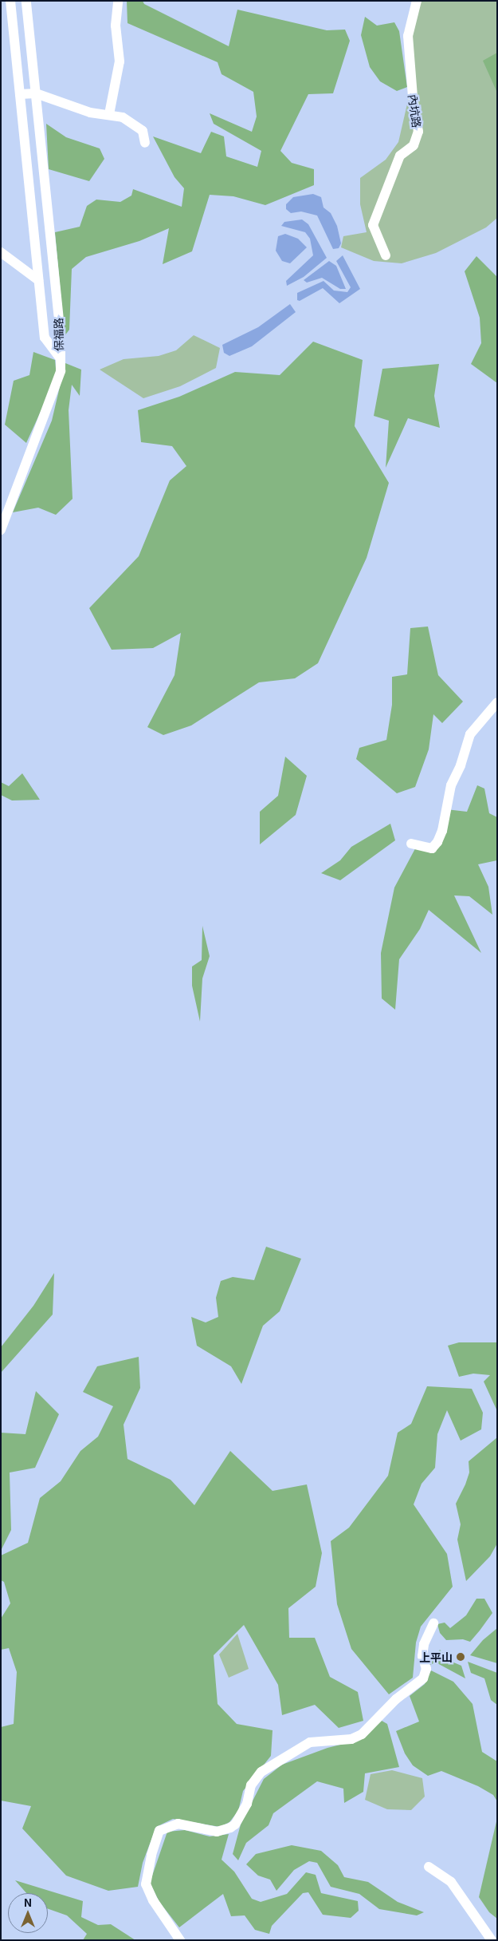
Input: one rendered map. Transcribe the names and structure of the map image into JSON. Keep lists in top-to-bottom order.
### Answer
{
  "streets": {
    "street": ["內坑路", "保福路"]
  },
  "places": ["上平山"],
  "north": "top"
}
